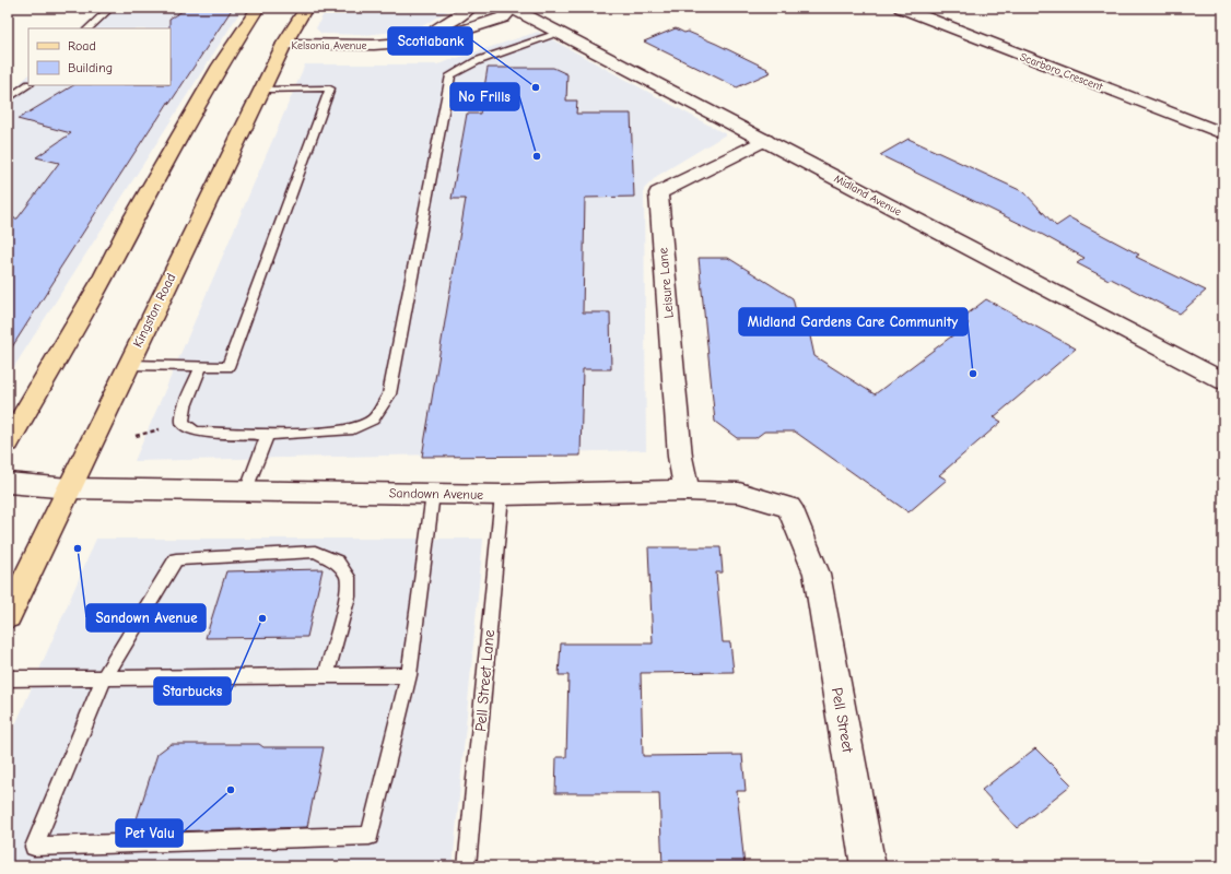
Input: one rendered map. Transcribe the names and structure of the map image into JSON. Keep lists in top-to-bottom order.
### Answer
{
  "streets": {
    "main road": ["Kingston Road"],
    "street": [
      "Kelsonia Avenue",
      "Scarboro Crescent",
      "Midland Avenue",
      "Leisure Lane",
      "Sandown Avenue",
      "Pell Street"
    ],
    "lane": ["Pell Street Lane"]
  },
  "crossings": [
    ["Kelsonia Avenue", "Midland Avenue"],
    ["Kelsonia Avenue", "Kingston Road"],
    ["Midland Avenue", "Leisure Lane"],
    ["Leisure Lane", "Sandown Avenue"],
    ["Kingston Road", "Sandown Avenue"],
    ["Sandown Avenue", "Pell Street Lane"],
    ["Sandown Avenue", "Pell Street"]
  ],
  "places": [
    "Scotiabank",
    "No Frills",
    "Midland Gardens Care Community",
    "Sandown Avenue",
    "Starbucks",
    "Pet Valu"
  ],
  "legend": ["Road", "Building"]
}
